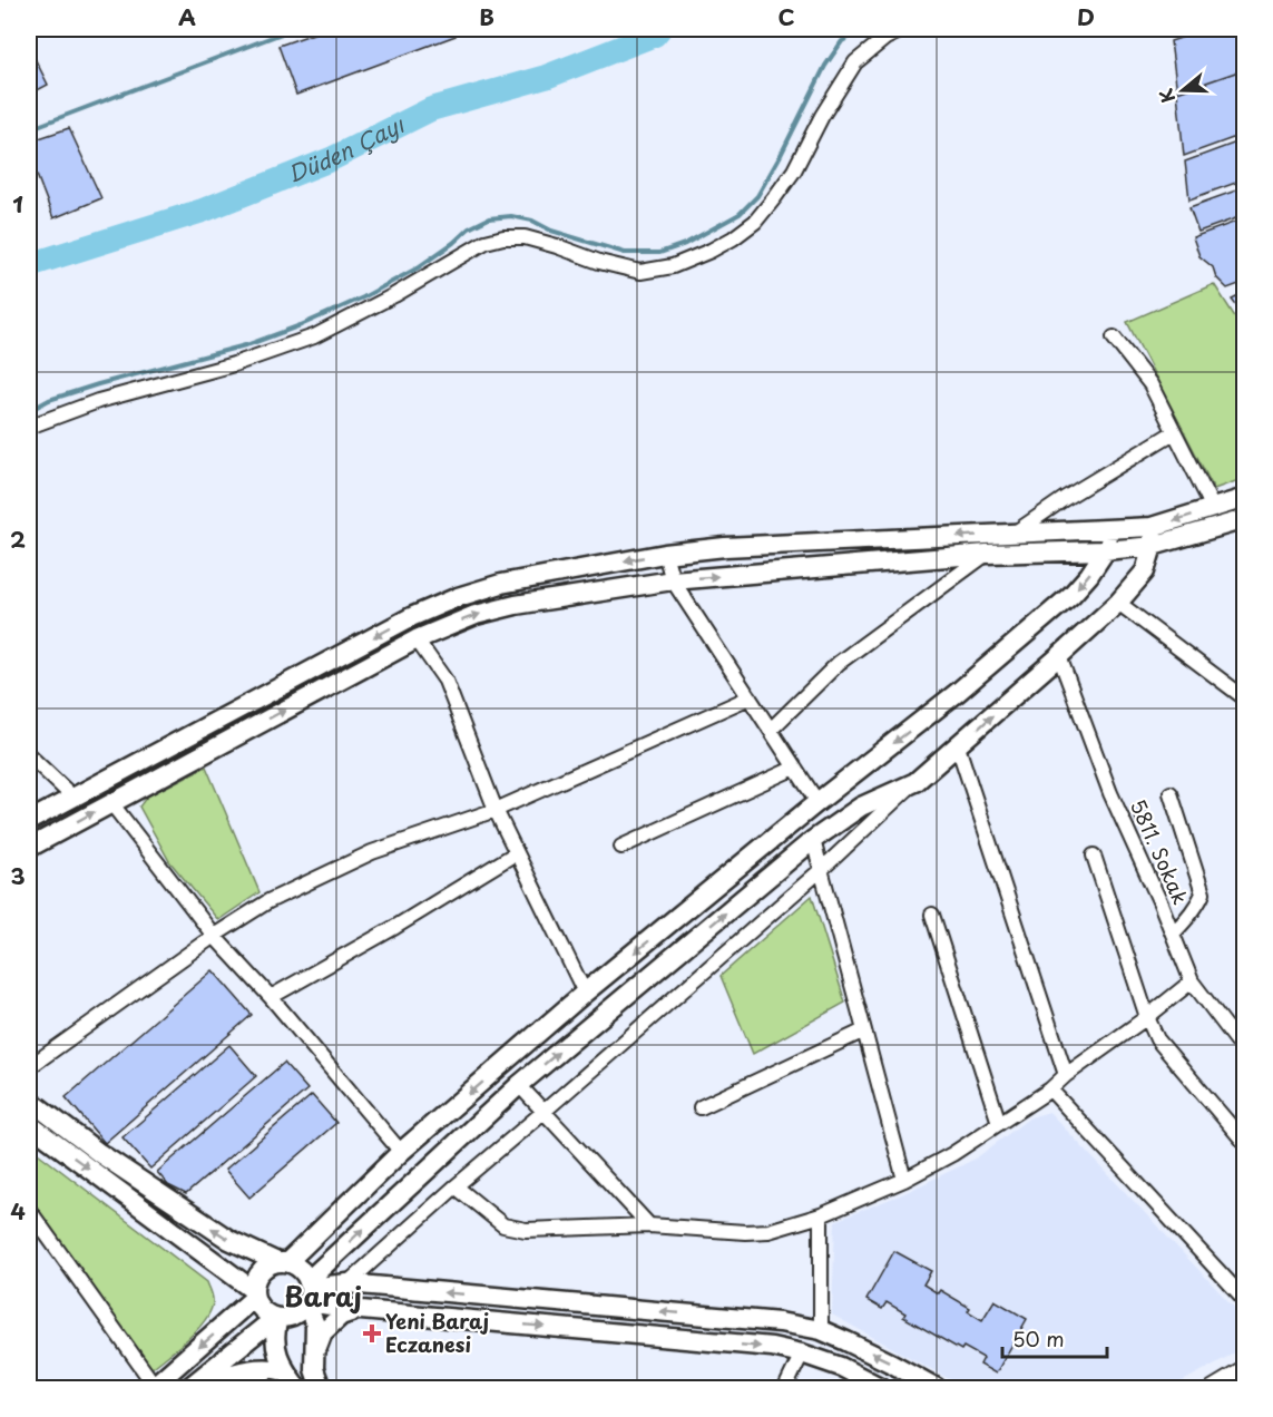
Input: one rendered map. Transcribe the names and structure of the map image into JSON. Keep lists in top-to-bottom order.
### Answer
{
  "streets": {
    "street": ["5811. Sokak"]
  },
  "districts": ["Baraj"],
  "water": ["Düden Çayı"],
  "places": {
    "health": ["Yeni Baraj Eczanesi"]
  },
  "scale_bar": "50 m",
  "north": "left",
  "grid": {
    "columns": [
      "A",
      "B",
      "C",
      "D"
    ],
    "rows": [
      "1",
      "2",
      "3",
      "4"
    ]
  }
}
